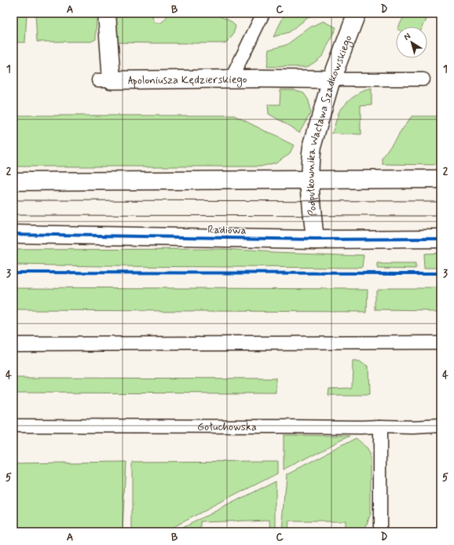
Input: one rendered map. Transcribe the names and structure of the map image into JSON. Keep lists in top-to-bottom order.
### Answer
{
  "streets": {
    "street": ["Apoloniusza Kędzierskiego", "Podpułkownika Wacława Szadkowskiego", "Radiowa"],
    "lane": ["Gołuchowska"]
  },
  "crossings": [
    ["Apoloniusza Kędzierskiego", "Podpułkownika Wacława Szadkowskiego"],
    ["Podpułkownika Wacława Szadkowskiego", "Radiowa"]
  ],
  "north": "top left",
  "grid": {
    "columns": [
      "A",
      "B",
      "C",
      "D"
    ],
    "rows": [
      "1",
      "2",
      "3",
      "4",
      "5"
    ]
  }
}
